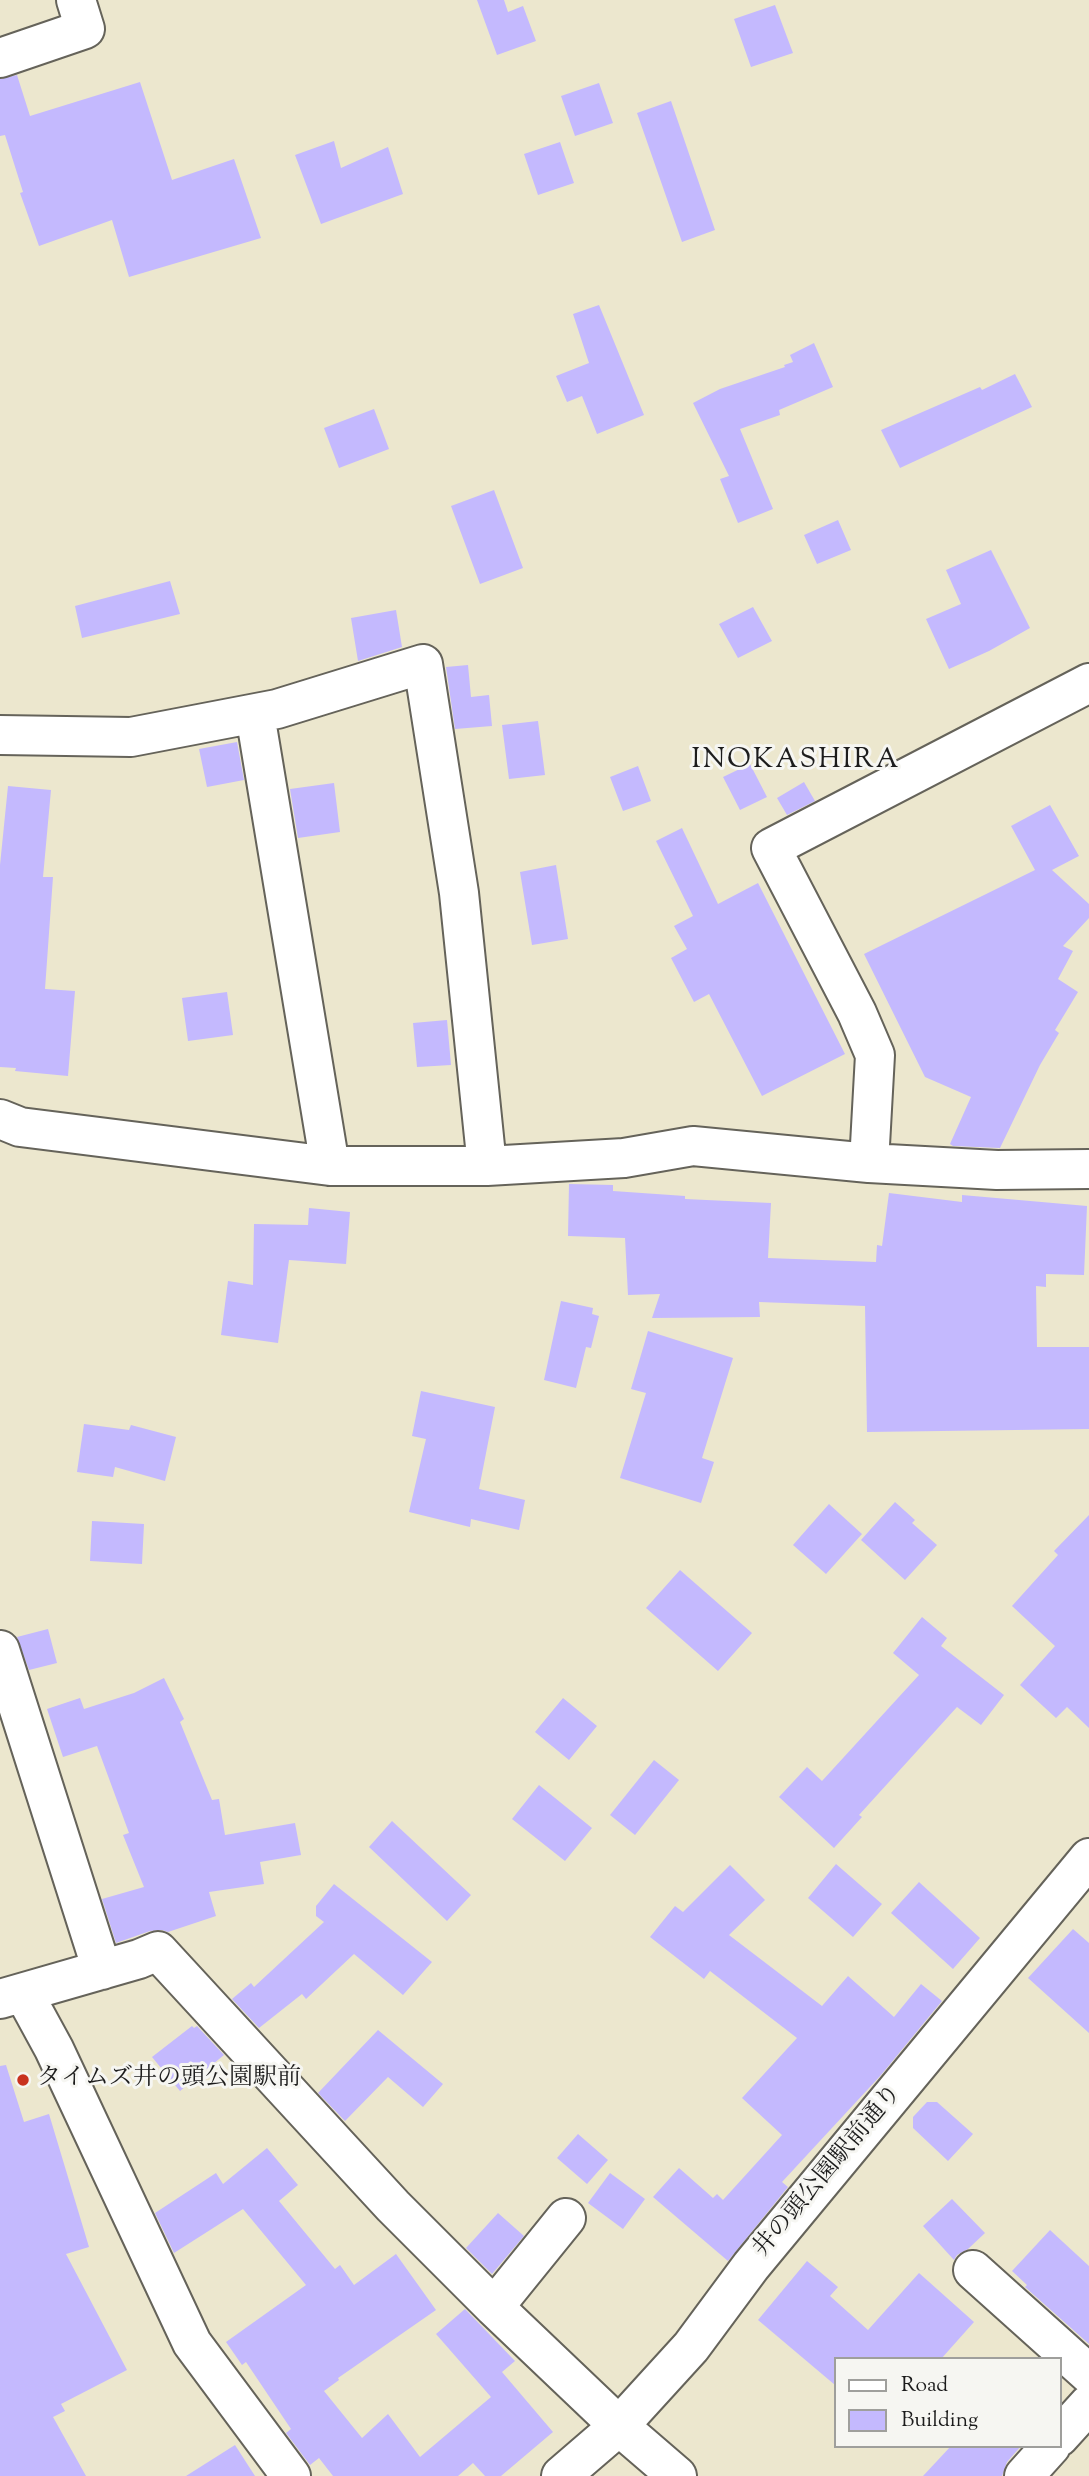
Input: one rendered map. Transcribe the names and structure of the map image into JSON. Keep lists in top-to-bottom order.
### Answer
{
  "streets": {
    "street": ["井の頭公園駅前通り"]
  },
  "districts": ["INOKASHIRA"],
  "places": ["タイムズ井の頭公園駅前"],
  "legend": ["Road", "Building"]
}
